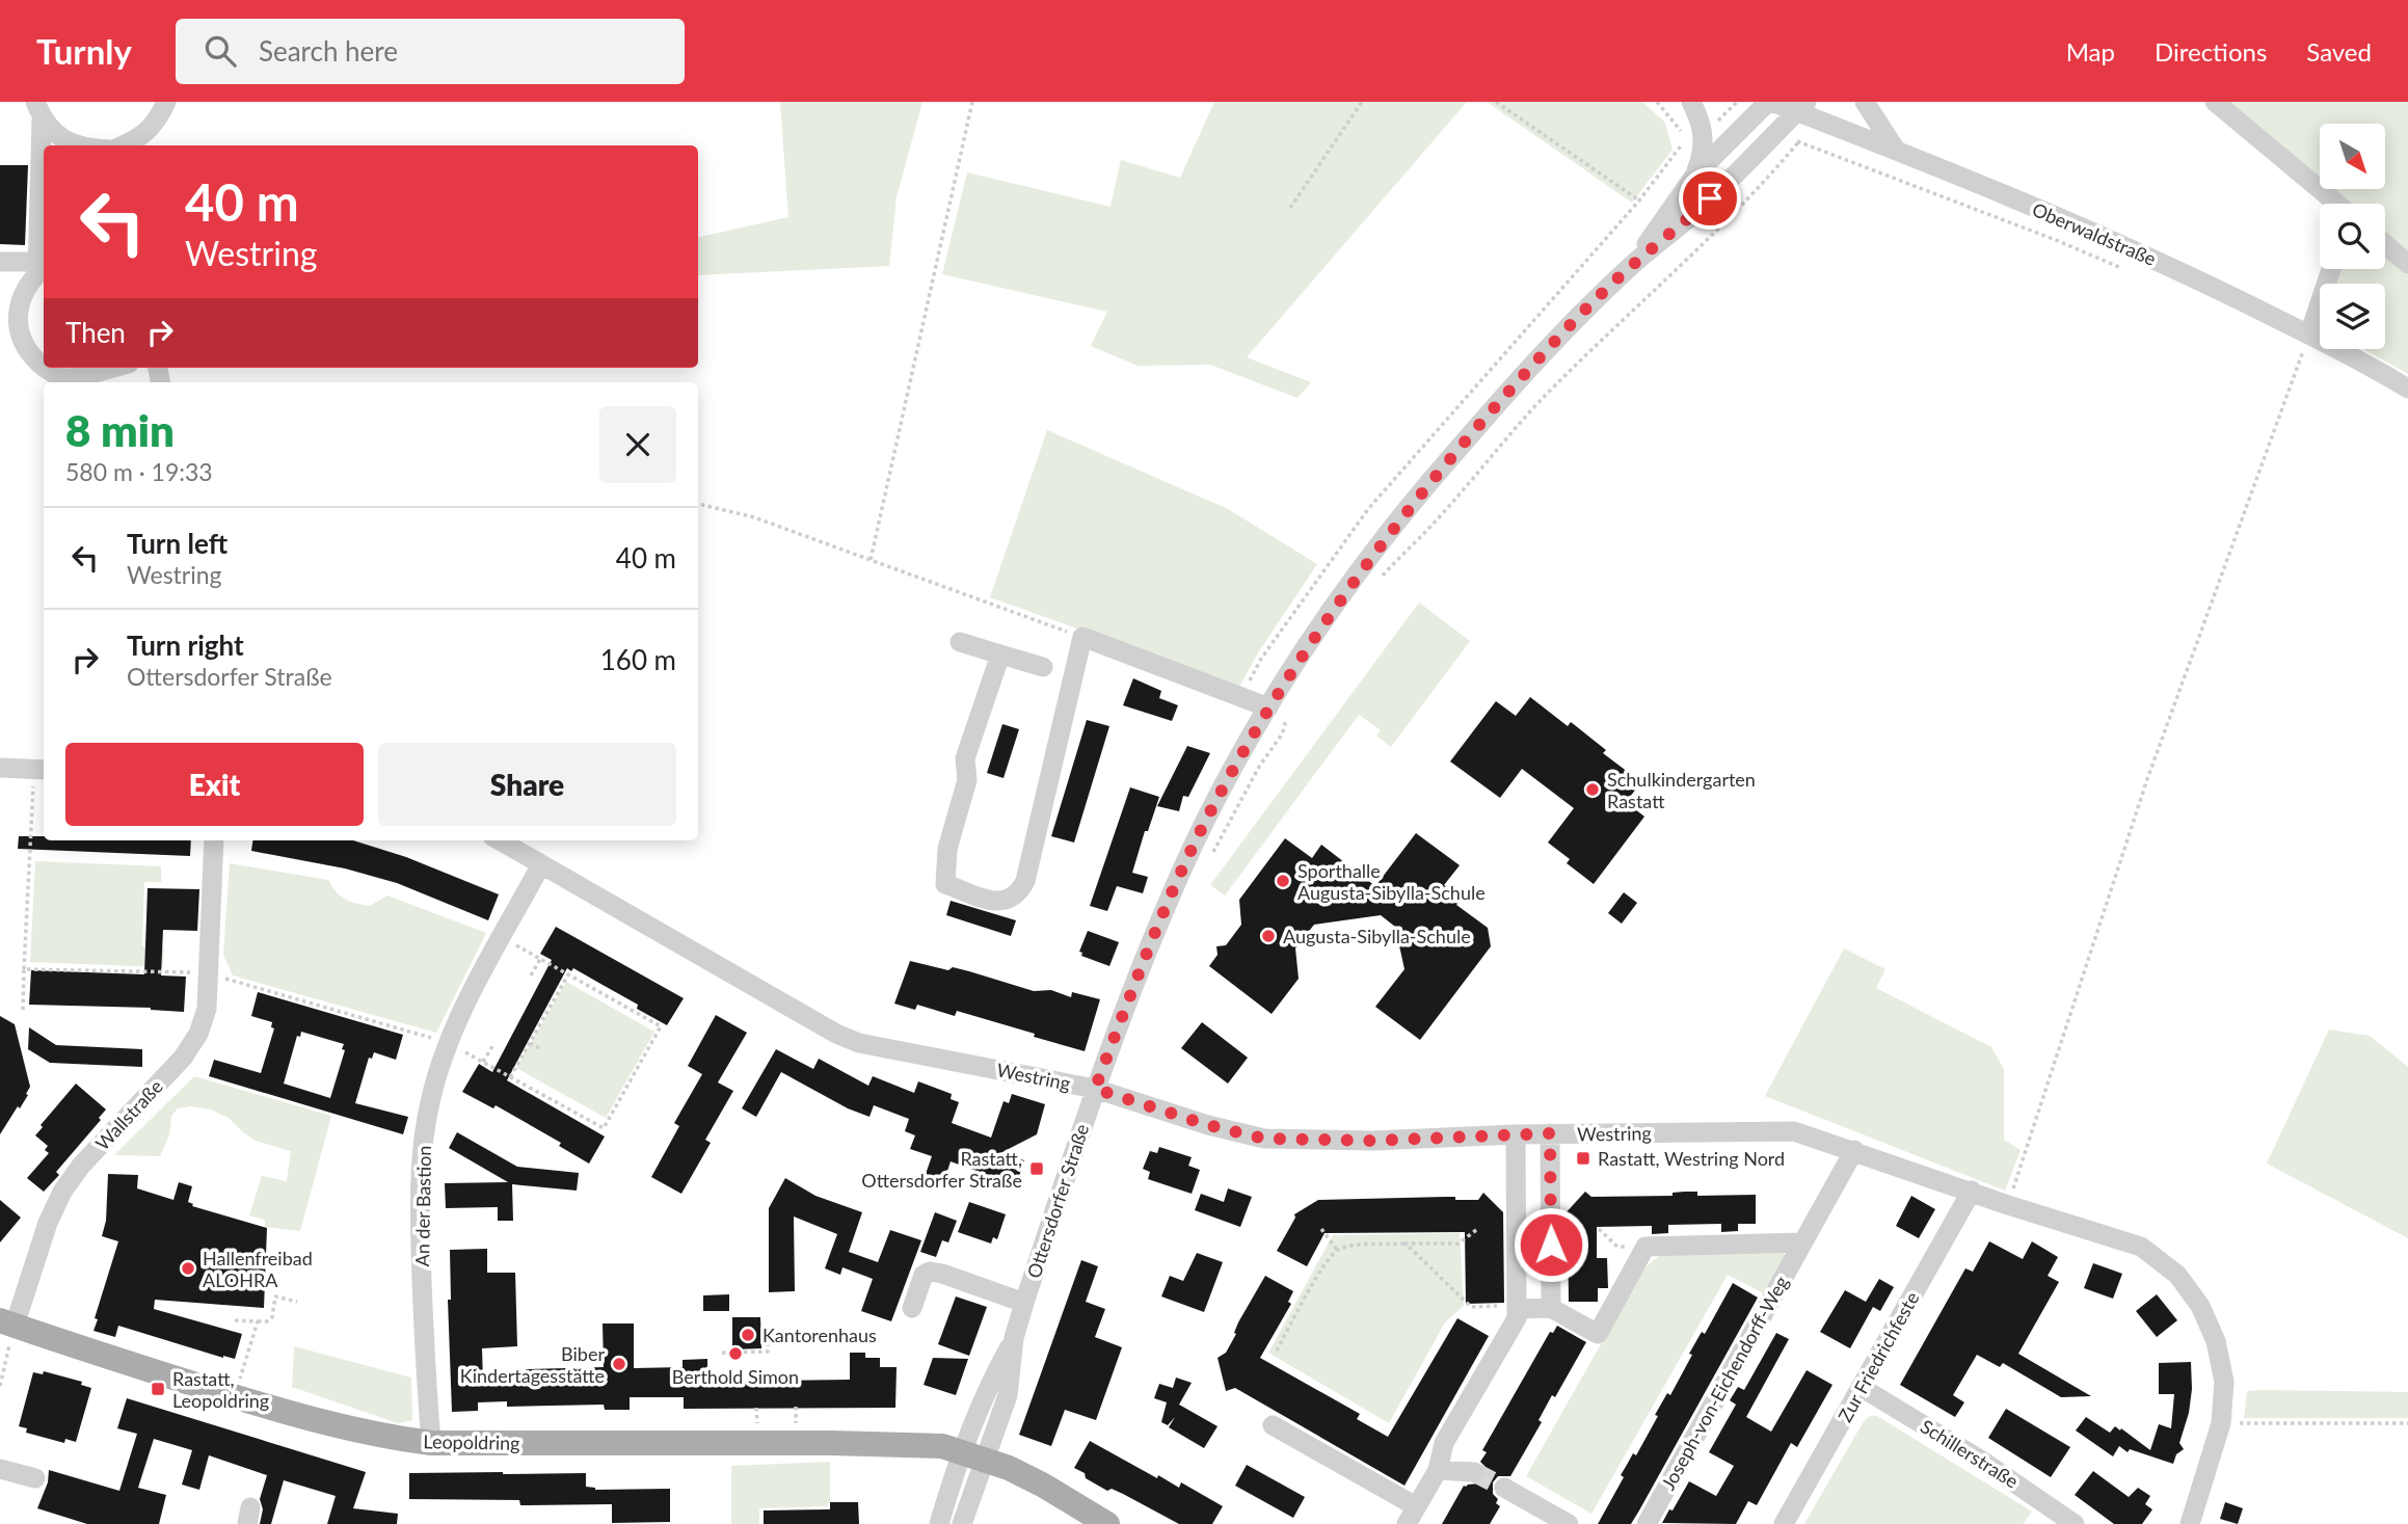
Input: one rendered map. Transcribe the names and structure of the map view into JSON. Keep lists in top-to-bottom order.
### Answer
{
  "streets": {
    "main road": ["Leopoldring"],
    "street": [
      "Oberwaldstraße",
      "Westring",
      "Wallstraße",
      "Ottersdorfer Straße",
      "An der Bastion",
      "Zur Friedrichfeste",
      "Joseph-von-Eichendorff-Weg",
      "Schillerstraße"
    ]
  },
  "crossings": [
    ["Oberwaldstraße", "Ottersdorfer Straße"],
    ["Westring", "Ottersdorfer Straße"],
    ["Westring", "An der Bastion"],
    ["Westring", "Zur Friedrichfeste"],
    ["Westring", "Joseph-von-Eichendorff-Weg"],
    ["Wallstraße", "Leopoldring"],
    ["Ottersdorfer Straße", "Leopoldring"],
    ["An der Bastion", "Leopoldring"],
    ["Zur Friedrichfeste", "Schillerstraße"]
  ],
  "places": {
    "other": [
      "Schulkindergarten Rastatt",
      "Sporthalle Augusta-Sibylla-Schule",
      "Augusta-Sibylla-Schule",
      "Hallenfreibad ALOHRA",
      "Kantorenhaus",
      "Berthold Simon",
      "Biber Kindertagesstätte"
    ],
    "transit": ["Rastatt, Westring Nord", "Rastatt, Ottersdorfer Straße", "Rastatt, Leopoldring"]
  },
  "north": "bottom right",
  "page": {
    "header": "Turnly",
    "search": "Search here",
    "nav": ["Map", "Directions", "Saved"],
    "turn": ["40 m", "Westring"],
    "then": "Then",
    "heading": ["8 min", "580 m · 19:33"],
    "list": [
      {
        "name": "Turn left",
        "note": "Westring",
        "value": "40 m"
      },
      {
        "name": "Turn right",
        "note": "Ottersdorfer Straße",
        "value": "160 m"
      }
    ],
    "buttons": ["Exit", "Share"]
  }
}
